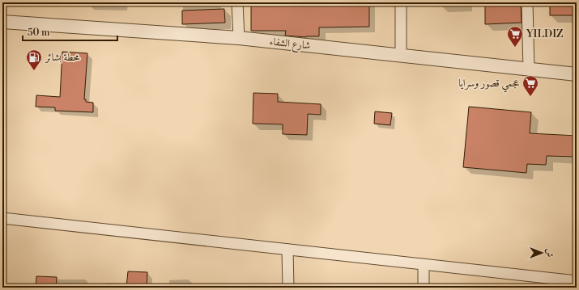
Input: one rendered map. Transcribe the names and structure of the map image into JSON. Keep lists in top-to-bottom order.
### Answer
{
  "streets": {
    "street": ["شارع الشفاء"]
  },
  "places": {
    "supermarket": ["YILDIZ", "عجمي قصور وسرايا"],
    "fuel station": ["محطة بشائر"]
  },
  "scale_bar": "50 m",
  "north": "right"
}
